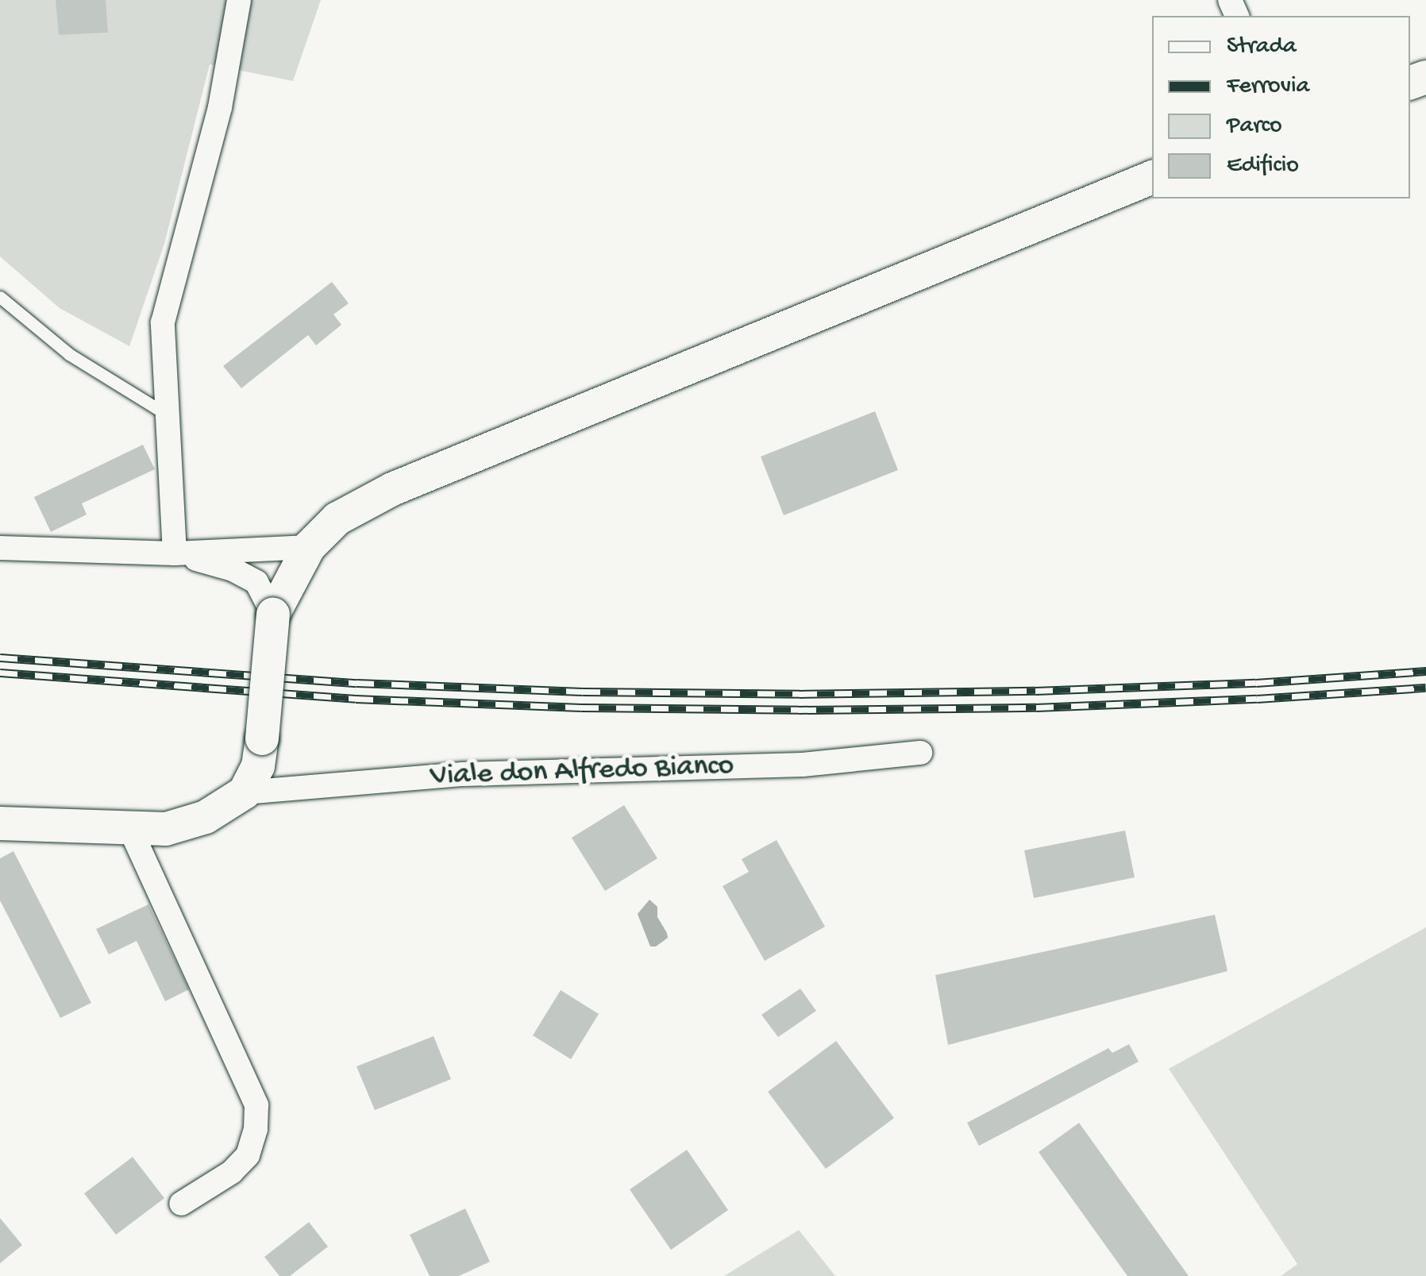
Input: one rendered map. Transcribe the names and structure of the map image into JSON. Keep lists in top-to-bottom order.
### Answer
{
  "streets": {
    "street": ["Viale don Alfredo Bianco"]
  },
  "legend": [
    "Strada",
    "Ferrovia",
    "Parco",
    "Edificio"
  ]
}
